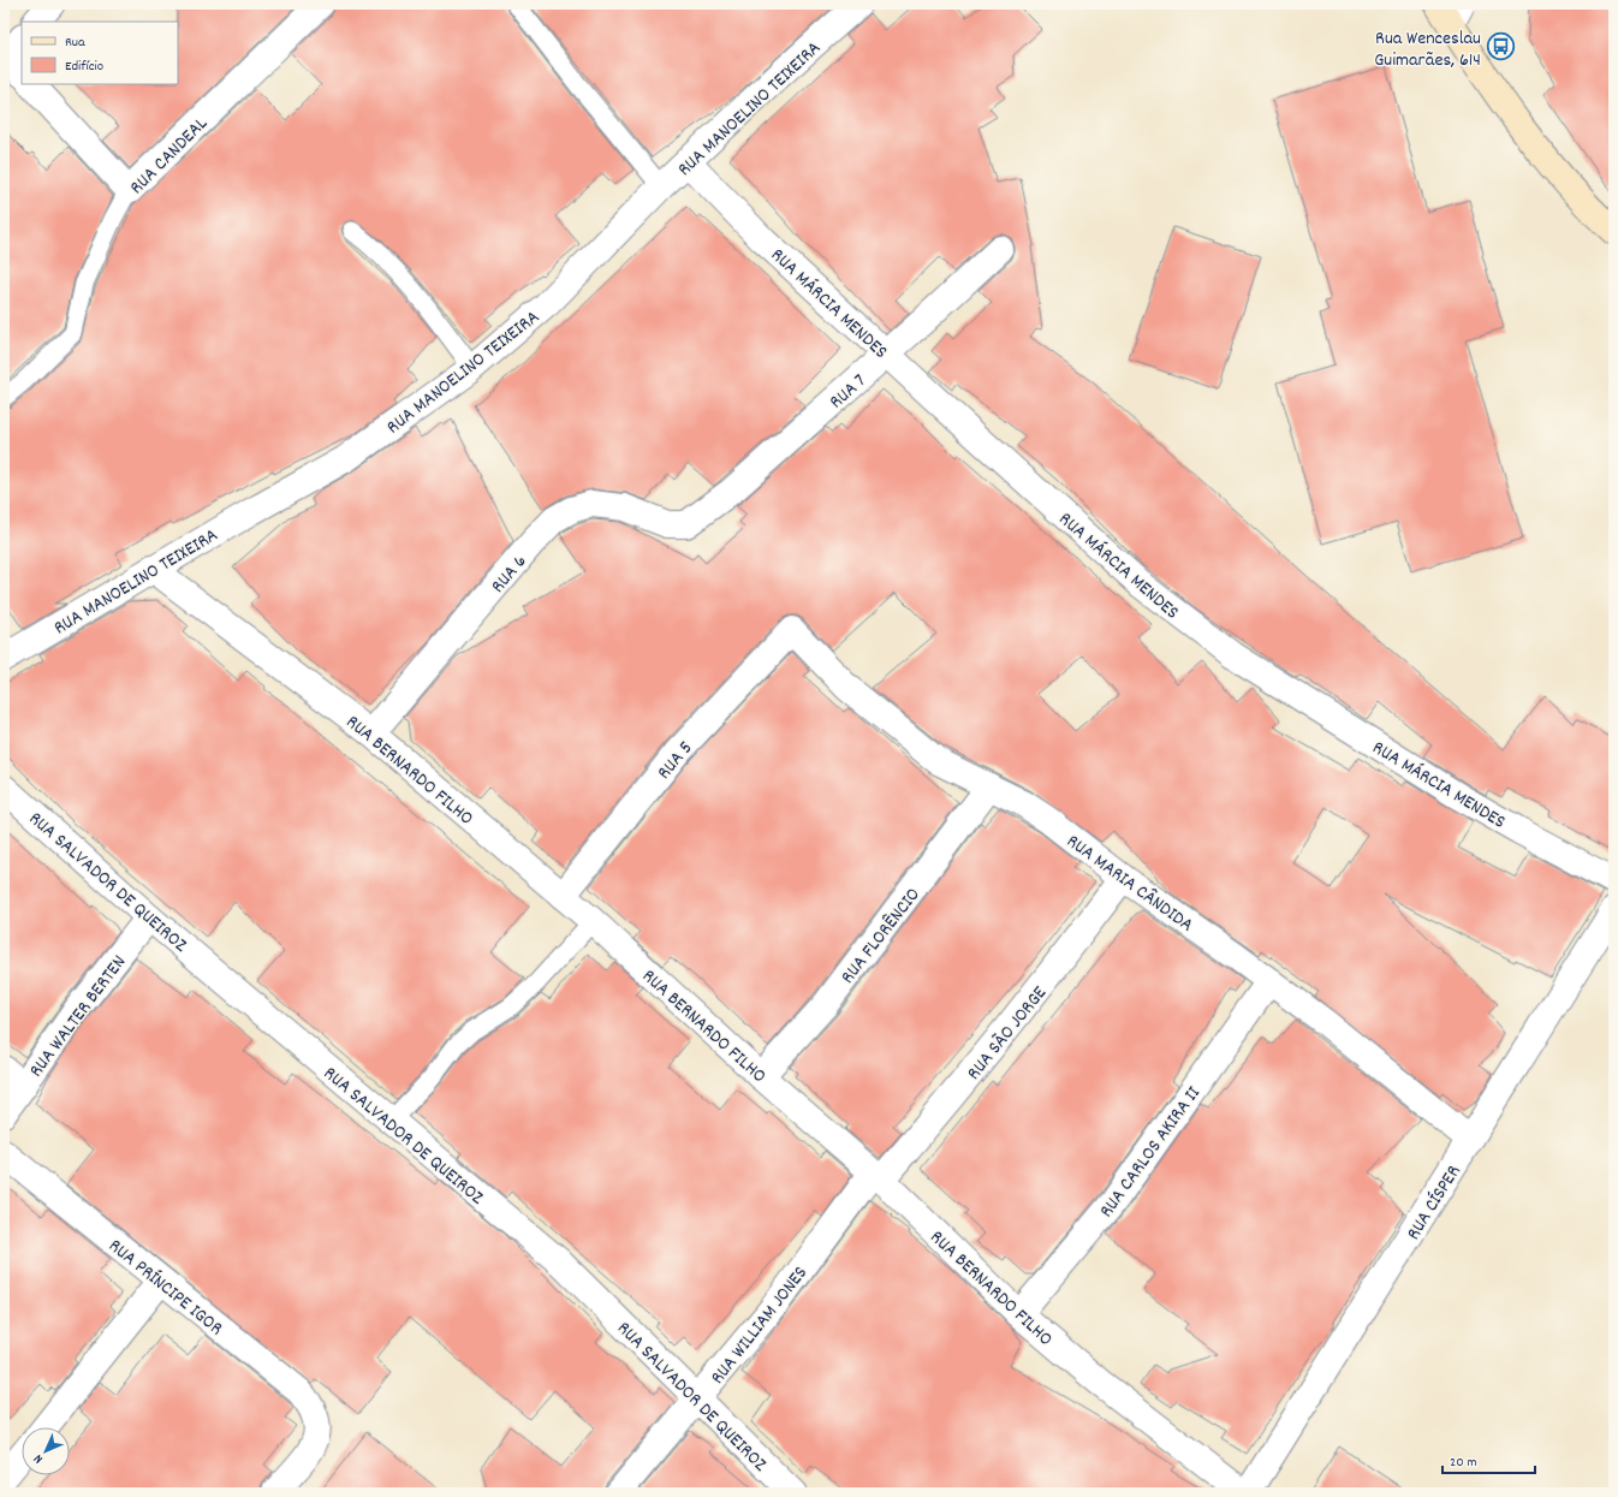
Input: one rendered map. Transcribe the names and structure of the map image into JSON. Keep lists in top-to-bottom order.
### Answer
{
  "streets": {
    "street": [
      "RUA MANOELINO TEIXEIRA",
      "RUA CANDEAL",
      "RUA MÁRCIA MENDES",
      "RUA 7",
      "RUA 6",
      "RUA 5",
      "RUA BERNARDO FILHO",
      "RUA SALVADOR DE QUEIROZ",
      "RUA MARIA CÂNDIDA",
      "RUA FLORÊNCIO",
      "RUA WALTER BERTEN",
      "RUA SÃO JORGE",
      "RUA CARLOS AKIRA II",
      "RUA CÍSPER",
      "RUA PRÍNCIPE IGOR",
      "RUA WILLIAM JONES"
    ]
  },
  "crossings": [
    ["RUA MANOELINO TEIXEIRA", "RUA MÁRCIA MENDES"],
    ["RUA MANOELINO TEIXEIRA", "RUA BERNARDO FILHO"],
    ["RUA MÁRCIA MENDES", "RUA 7"],
    ["RUA 7", "RUA 6"],
    ["RUA 6", "RUA BERNARDO FILHO"],
    ["RUA 5", "RUA BERNARDO FILHO"],
    ["RUA 5", "RUA MARIA CÂNDIDA"],
    ["RUA BERNARDO FILHO", "RUA FLORÊNCIO"],
    ["RUA BERNARDO FILHO", "RUA SÃO JORGE"],
    ["RUA BERNARDO FILHO", "RUA CARLOS AKIRA II"],
    ["RUA BERNARDO FILHO", "RUA CÍSPER"],
    ["RUA BERNARDO FILHO", "RUA WILLIAM JONES"],
    ["RUA SALVADOR DE QUEIROZ", "RUA WALTER BERTEN"],
    ["RUA SALVADOR DE QUEIROZ", "RUA WILLIAM JONES"],
    ["RUA MARIA CÂNDIDA", "RUA FLORÊNCIO"],
    ["RUA MARIA CÂNDIDA", "RUA SÃO JORGE"],
    ["RUA MARIA CÂNDIDA", "RUA CARLOS AKIRA II"],
    ["RUA MARIA CÂNDIDA", "RUA CÍSPER"],
    ["RUA SÃO JORGE", "RUA WILLIAM JONES"]
  ],
  "places": {
    "bus stop": ["Rua Wenceslau Guimarães, 614"]
  },
  "legend": ["Rua", "Edifício"],
  "scale_bar": "20 m",
  "north": "bottom left"
}
